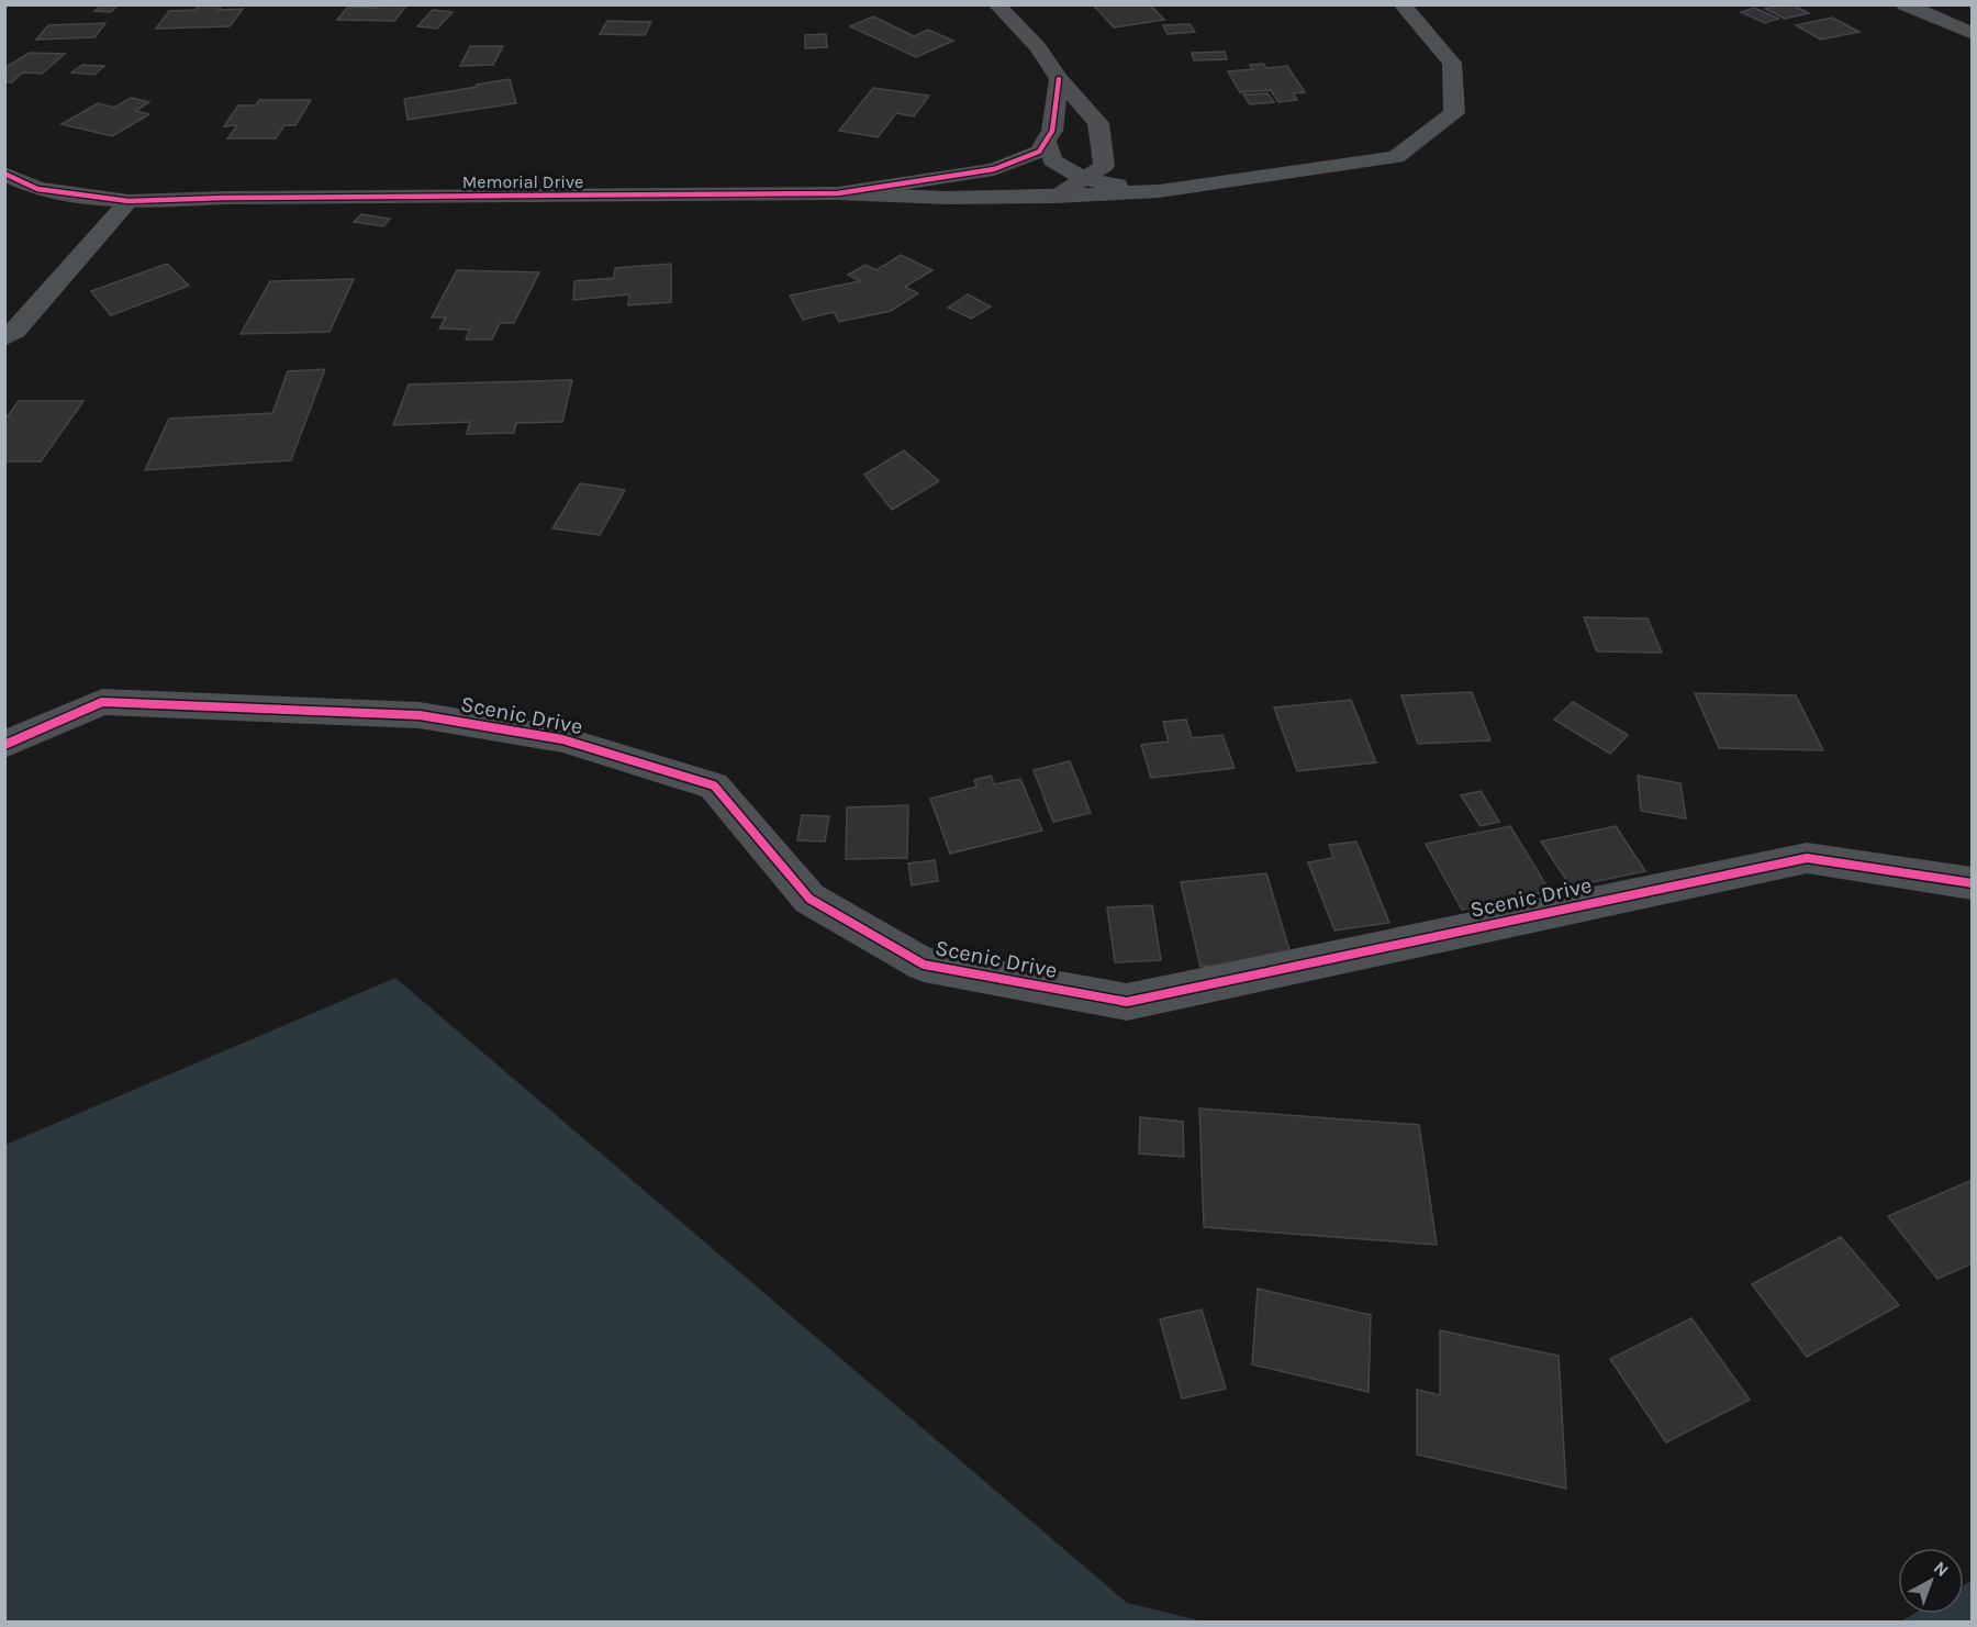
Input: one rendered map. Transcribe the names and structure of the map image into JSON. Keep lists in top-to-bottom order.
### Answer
{
  "streets": {
    "street": ["Memorial Drive", "Scenic Drive"]
  },
  "north": "top right"
}
